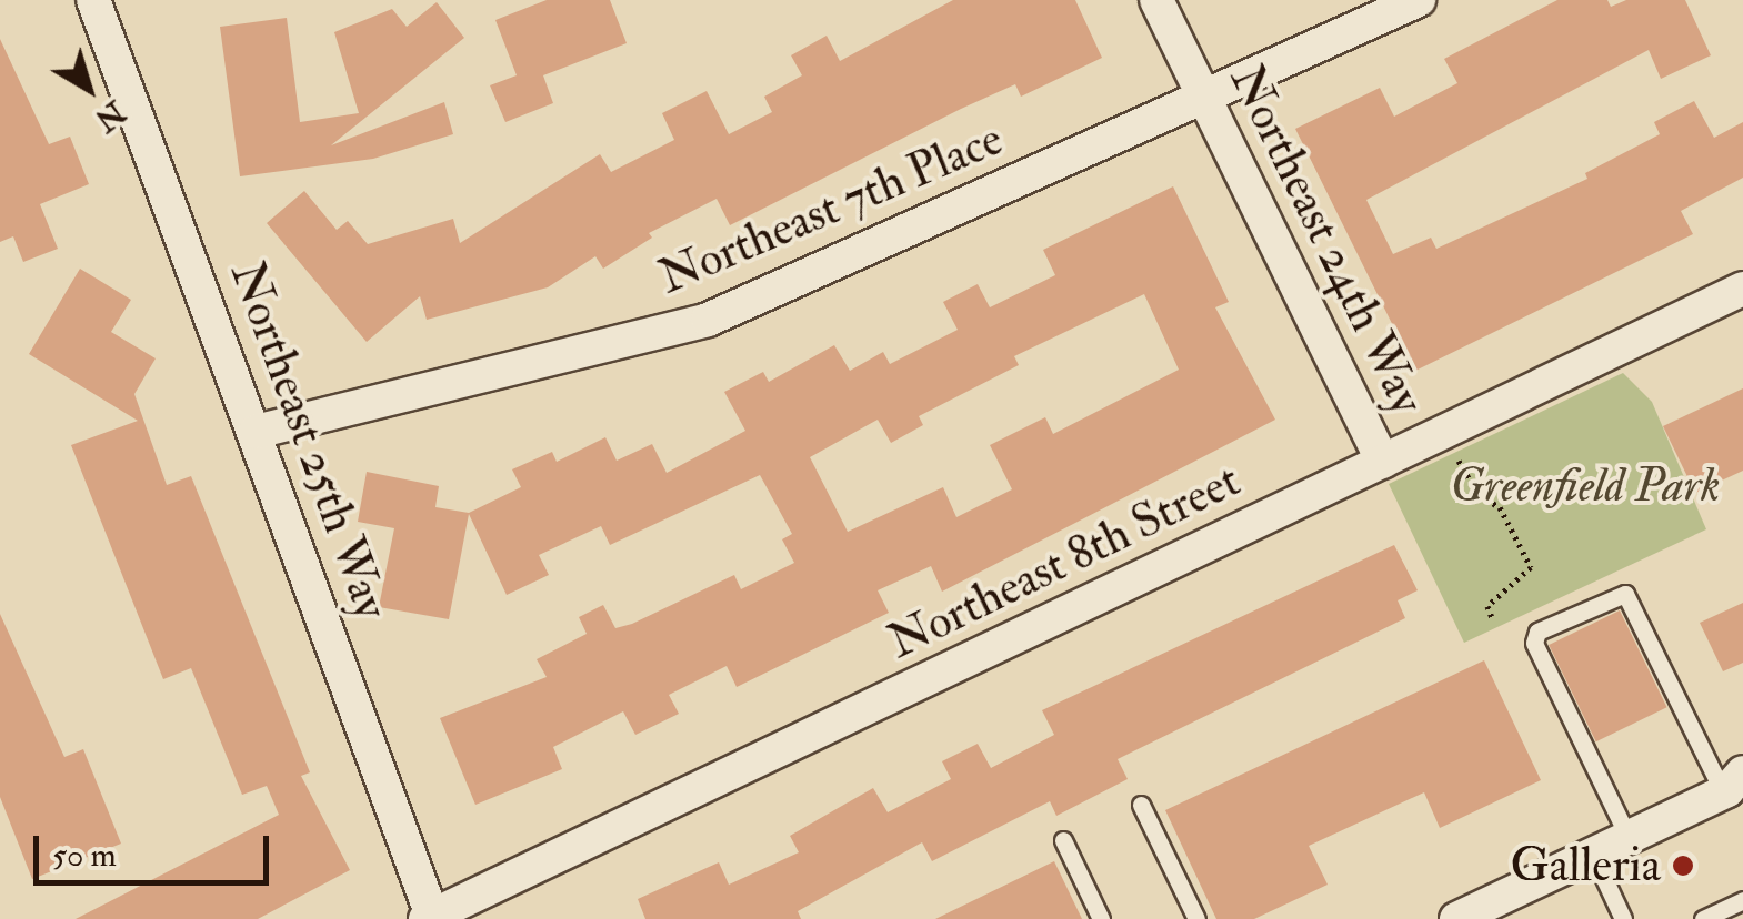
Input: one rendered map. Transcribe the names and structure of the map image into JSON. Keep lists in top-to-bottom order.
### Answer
{
  "streets": {
    "street": [
      "Northeast 7th Place",
      "Northeast 24th Way",
      "Northeast 25th Way",
      "Northeast 8th Street"
    ]
  },
  "crossings": [
    ["Northeast 7th Place", "Northeast 24th Way"],
    ["Northeast 7th Place", "Northeast 25th Way"],
    ["Northeast 24th Way", "Northeast 8th Street"],
    ["Northeast 25th Way", "Northeast 8th Street"]
  ],
  "parks": ["Greenfield Park"],
  "places": ["Galleria"],
  "scale_bar": "50 m",
  "north": "bottom right"
}
